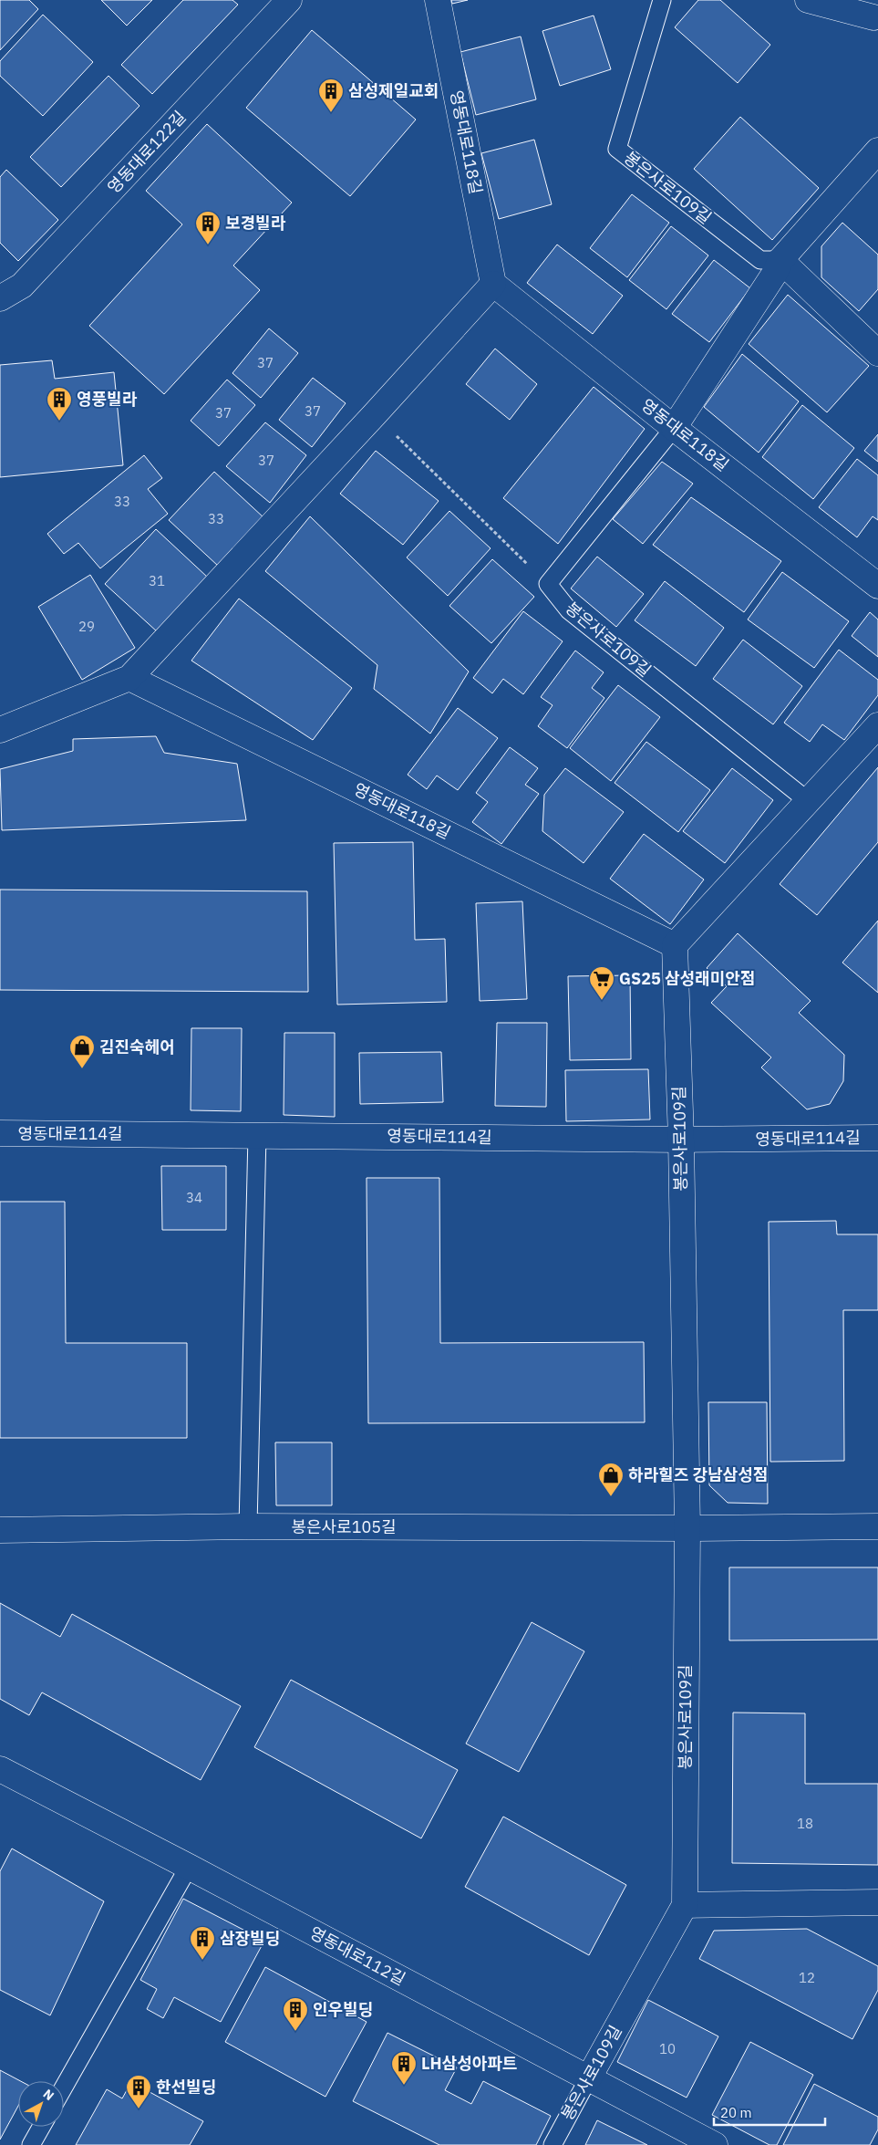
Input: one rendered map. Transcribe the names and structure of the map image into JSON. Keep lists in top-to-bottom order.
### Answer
{
  "streets": {
    "street": [
      "영동대로118길",
      "영동대로122길",
      "봉은사로109길",
      "영동대로114길",
      "봉은사로105길",
      "영동대로112길"
    ]
  },
  "crossings": [
    ["영동대로118길", "봉은사로109길"],
    ["봉은사로109길", "영동대로114길"],
    ["봉은사로109길", "봉은사로105길"],
    ["봉은사로109길", "영동대로112길"]
  ],
  "places": {
    "building": [
      "삼성제일교회",
      "보경빌라",
      "영풍빌라",
      "삼장빌딩",
      "인우빌딩",
      "LH삼성아파트",
      "한선빌딩"
    ],
    "supermarket": ["GS25 삼성래미안점"],
    "shop": ["김진숙헤어", "하라힐즈 강남삼성점"]
  },
  "house_numbers": [
    "37",
    "37",
    "37",
    "37",
    "33",
    "33",
    "31",
    "29",
    "34",
    "18",
    "12",
    "10"
  ],
  "scale_bar": "20 m",
  "north": "top right"
}
